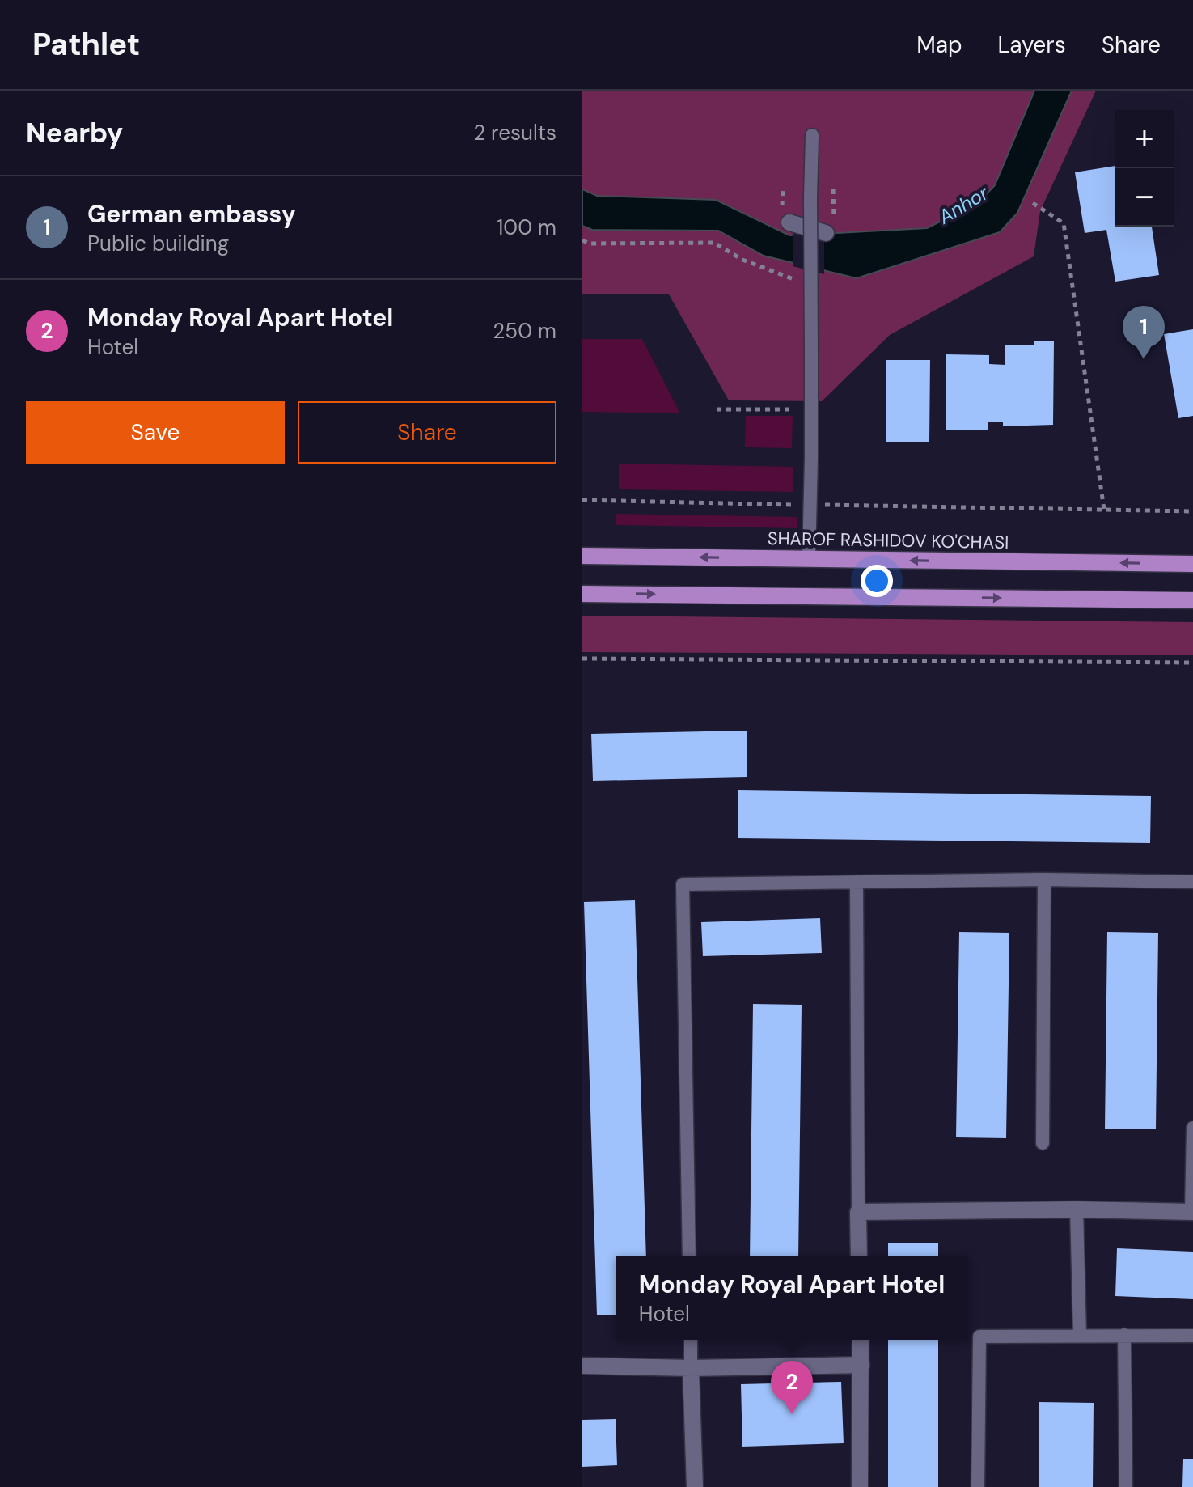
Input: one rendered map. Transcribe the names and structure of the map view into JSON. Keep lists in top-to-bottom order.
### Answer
{
  "streets": {
    "main road": ["SHAROF RASHIDOV KO'CHASI"]
  },
  "water": ["Anhor"],
  "page": {
    "header": "Pathlet",
    "nav": ["Map", "Layers", "Share"],
    "heading": ["Nearby", "2 results"],
    "map_buttons": ["+", "−"],
    "list": [
      {
        "mark": "1",
        "name": "German embassy",
        "note": "Public building",
        "value": "100 m"
      },
      {
        "mark": "2",
        "name": "Monday Royal Apart Hotel",
        "note": "Hotel",
        "value": "250 m"
      }
    ],
    "pins": ["1", "2"],
    "buttons": ["Save", "Share"],
    "popup": ["Monday Royal Apart Hotel", "Hotel"]
  }
}
